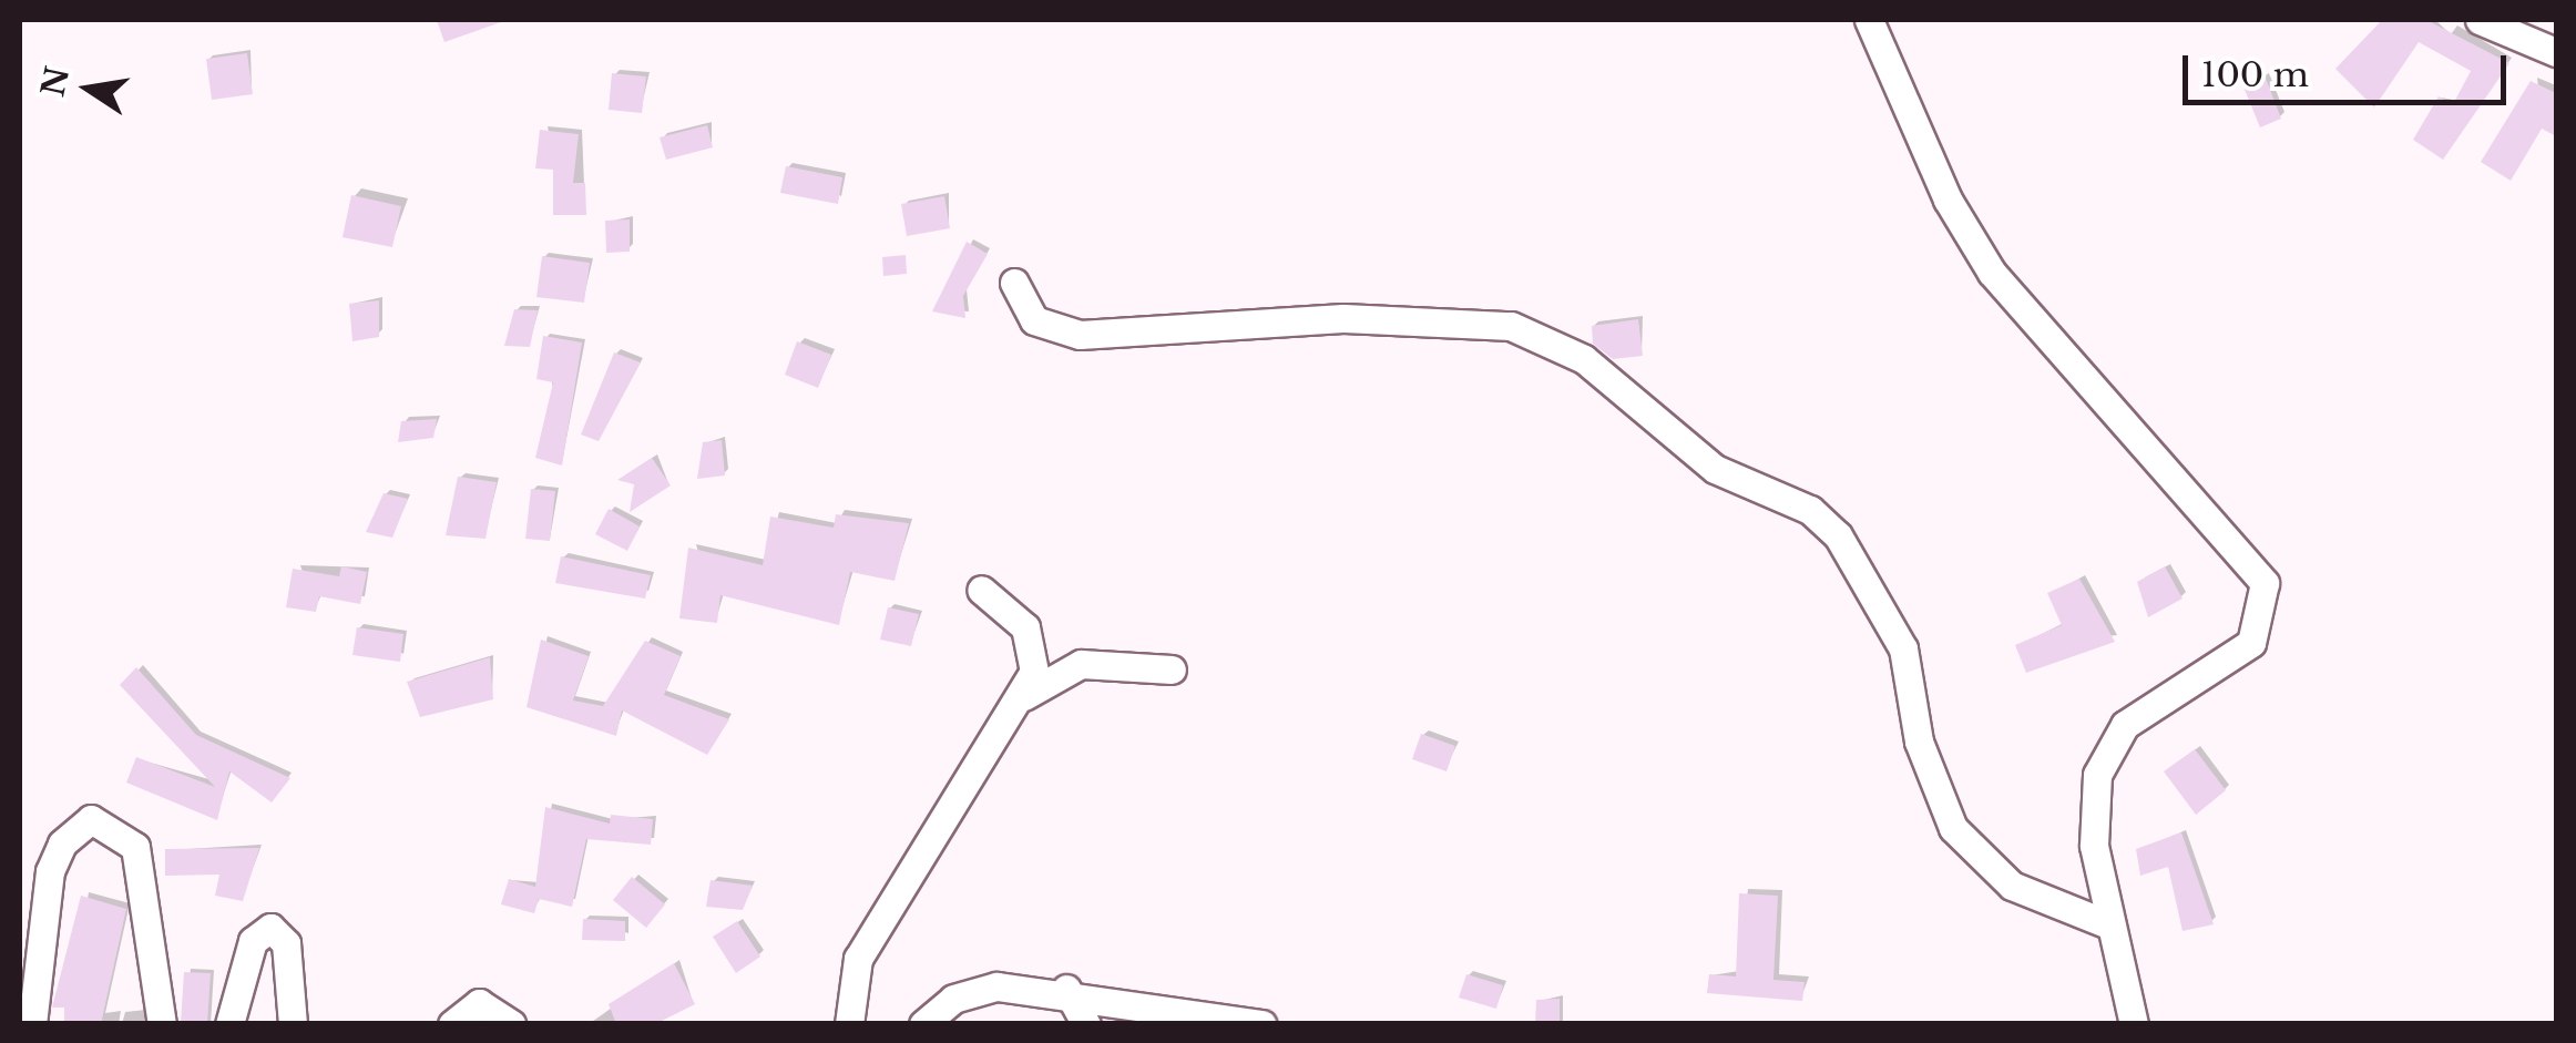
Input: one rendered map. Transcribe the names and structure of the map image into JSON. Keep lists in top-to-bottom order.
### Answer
{
  "scale_bar": "100 m",
  "north": "left"
}
